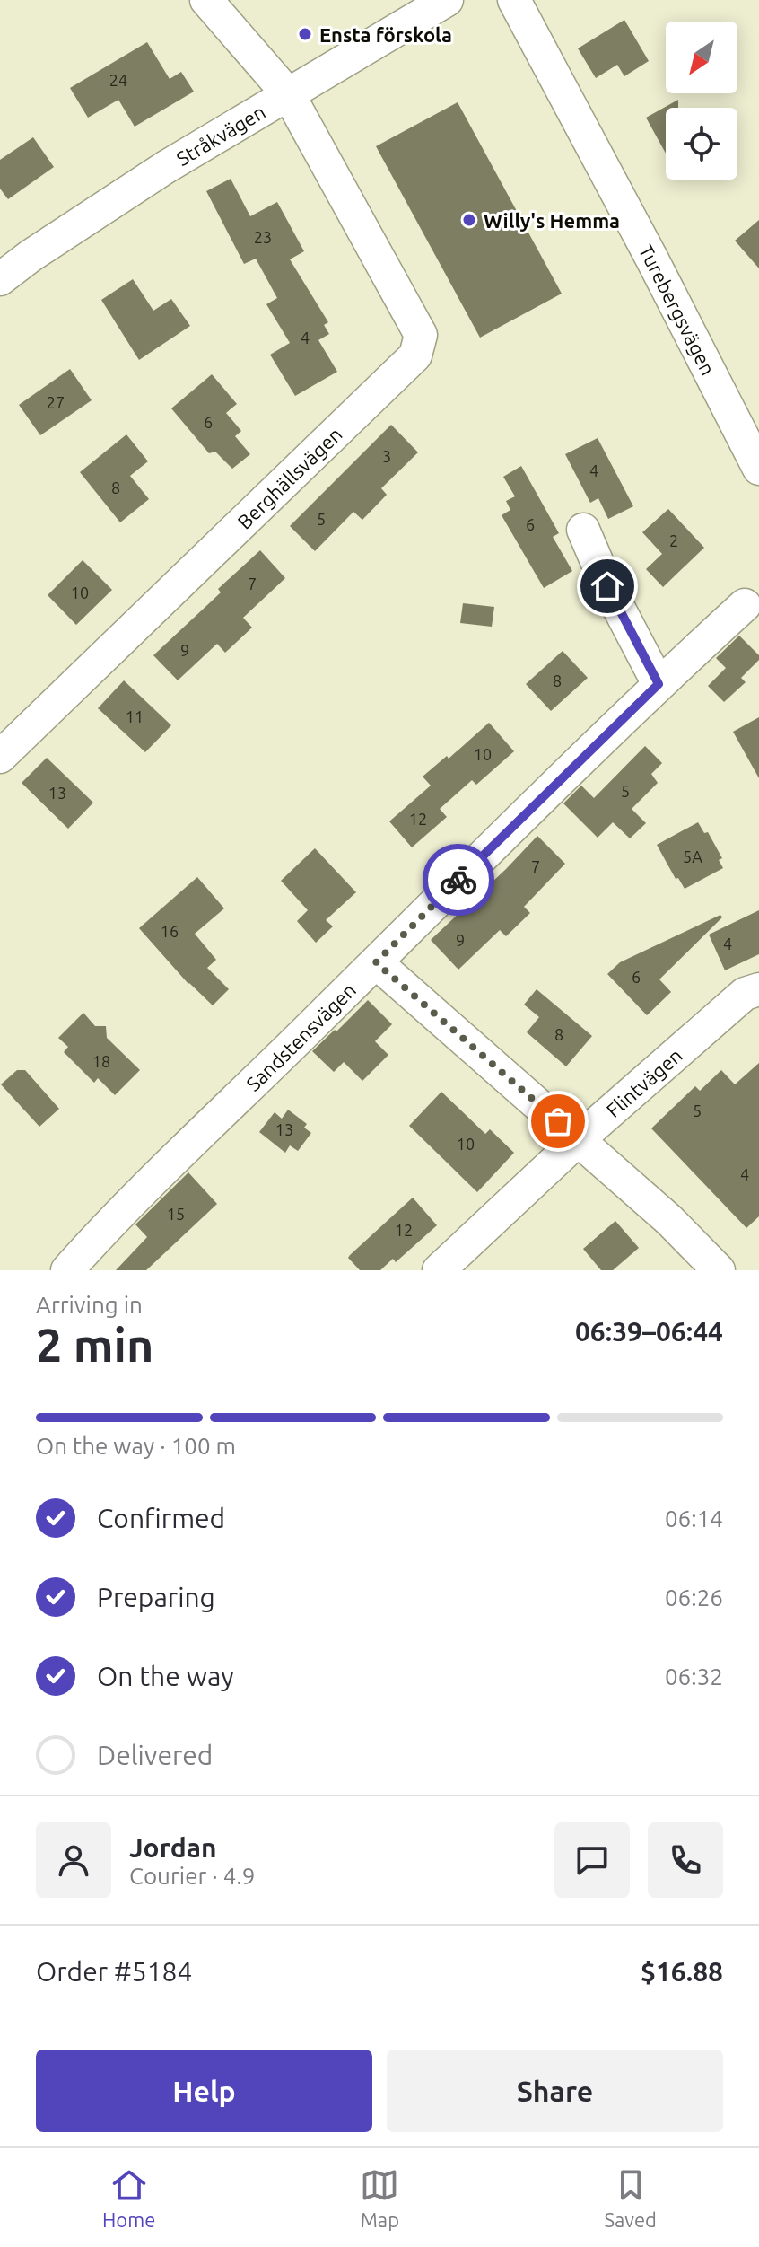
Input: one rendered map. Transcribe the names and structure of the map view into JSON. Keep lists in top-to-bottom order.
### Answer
{
  "streets": {
    "street": [
      "Stråkvägen",
      "Turebergsvägen",
      "Berghällsvägen",
      "Sandstensvägen",
      "Flintvägen"
    ]
  },
  "crossings": [
    ["Stråkvägen", "Berghällsvägen"]
  ],
  "places": ["Ensta förskola", "Willy's Hemma"],
  "house_numbers": [
    "24",
    "23",
    "4",
    "27",
    "6",
    "3",
    "4",
    "8",
    "5",
    "6",
    "2",
    "7",
    "10",
    "9",
    "8",
    "11",
    "10",
    "5",
    "13",
    "12",
    "5A",
    "7",
    "16",
    "9",
    "4",
    "6",
    "8",
    "18",
    "5",
    "13",
    "10",
    "4",
    "15",
    "12"
  ],
  "north": "bottom left",
  "page": {
    "heading": ["2 min", "Arriving in", "06:39–06:44"],
    "panel": [
      "Jordan",
      "Courier · 4.9",
      "Order #5184",
      "$16.88"
    ],
    "bar": "On the way · 100 m",
    "list": [
      ["Confirmed", "06:14"],
      ["Preparing", "06:26"],
      ["On the way", "06:32"],
      "Delivered"
    ],
    "buttons": ["Help", "Share"],
    "tabs": ["Home", "Map", "Saved"]
  }
}
